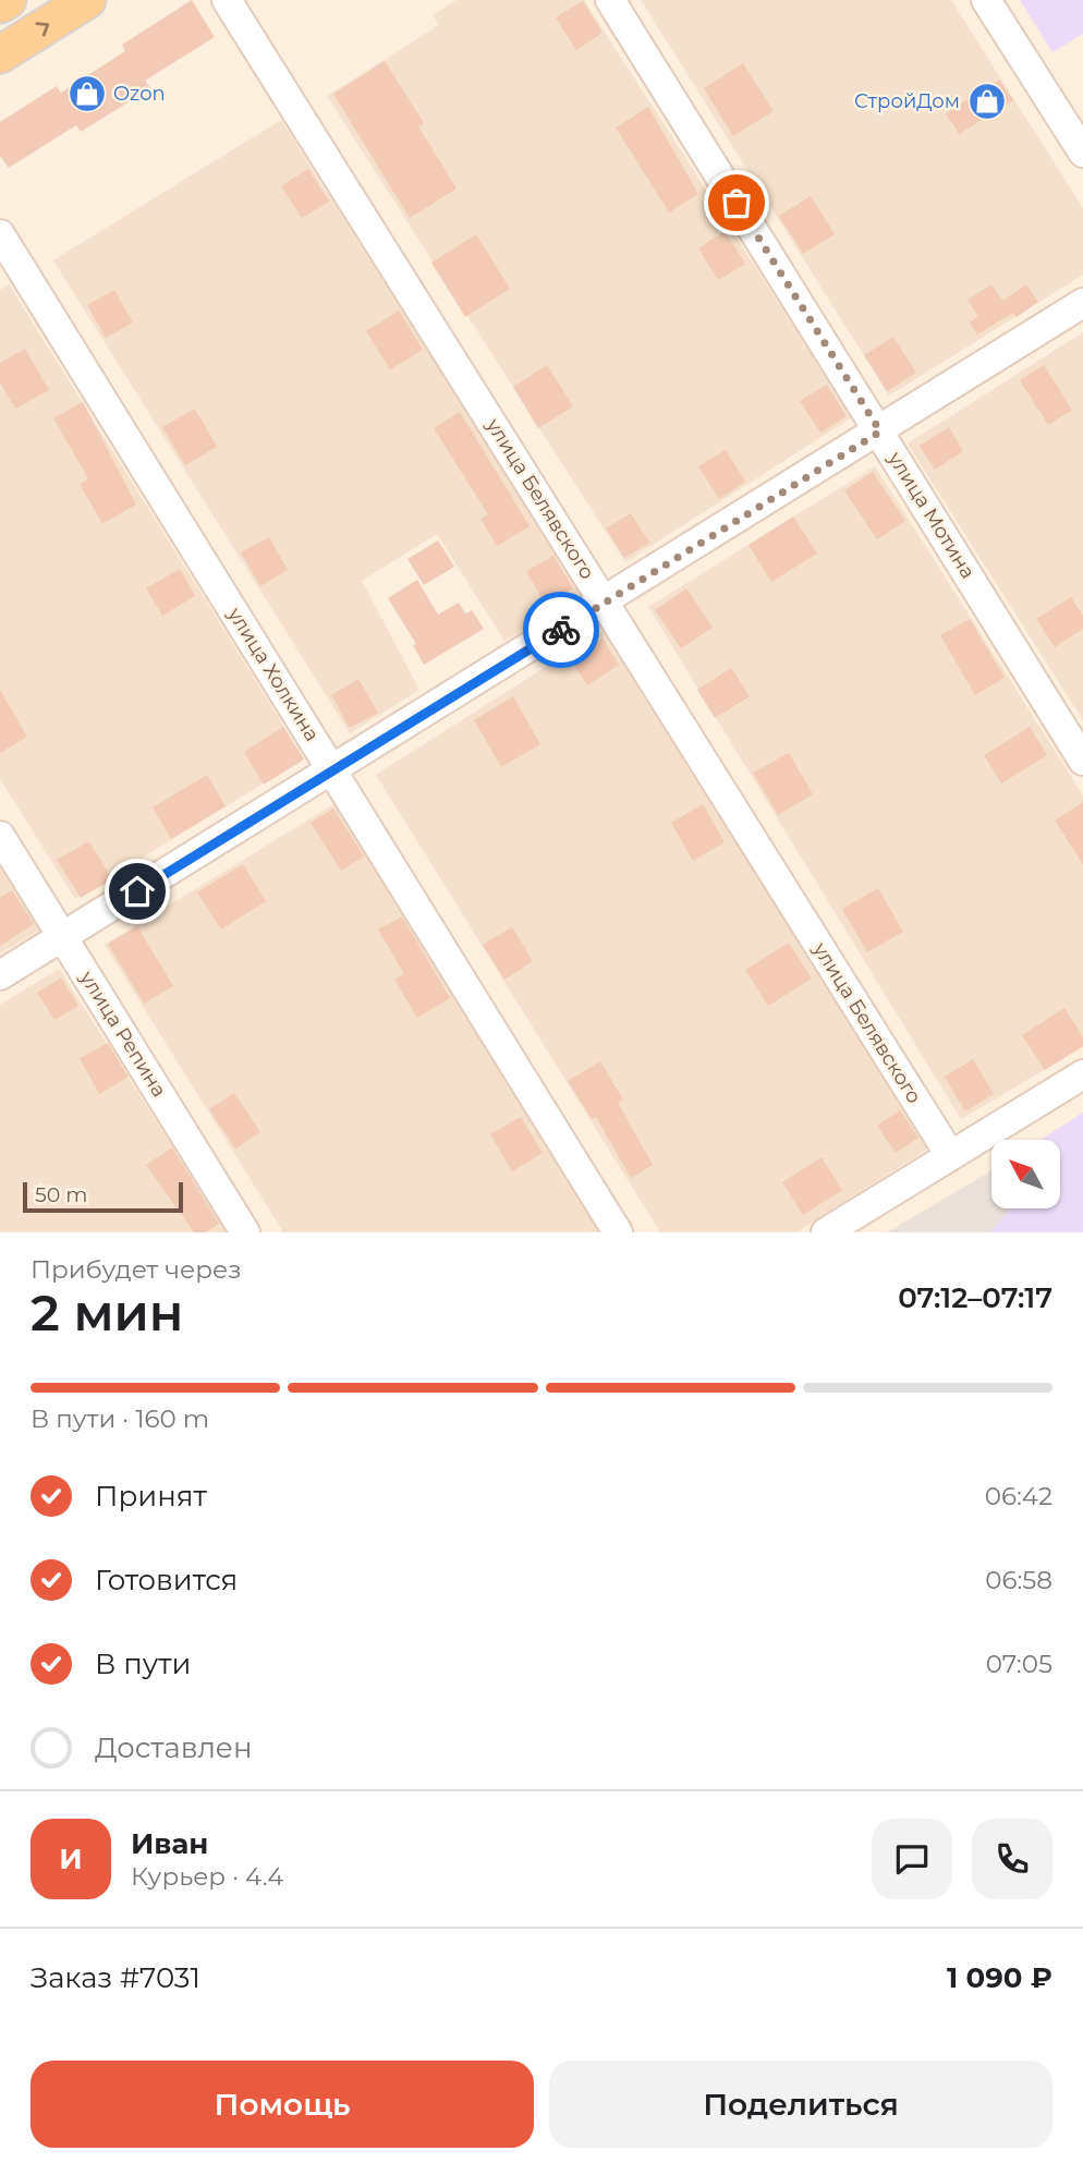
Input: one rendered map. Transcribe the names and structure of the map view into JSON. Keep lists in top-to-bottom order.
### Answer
{
  "streets": {
    "street": [
      "улица Белявского",
      "улица Мотина",
      "улица Холкина",
      "улица Репина"
    ]
  },
  "places": {
    "shop": ["Ozon", "СтройДом"]
  },
  "scale_bar": "50 m",
  "north": "top left",
  "page": {
    "scale": "50 m",
    "heading": ["2 мин", "Прибудет через", "07:12–07:17"],
    "panel": [
      "Иван",
      "Курьер · 4.4",
      "Заказ #7031",
      "1 090 ₽"
    ],
    "bar": "В пути · 160 m",
    "list": [
      ["Принят", "06:42"],
      ["Готовится", "06:58"],
      ["В пути", "07:05"],
      "Доставлен"
    ],
    "round": "И",
    "buttons": ["Помощь", "Поделиться"]
  }
}
